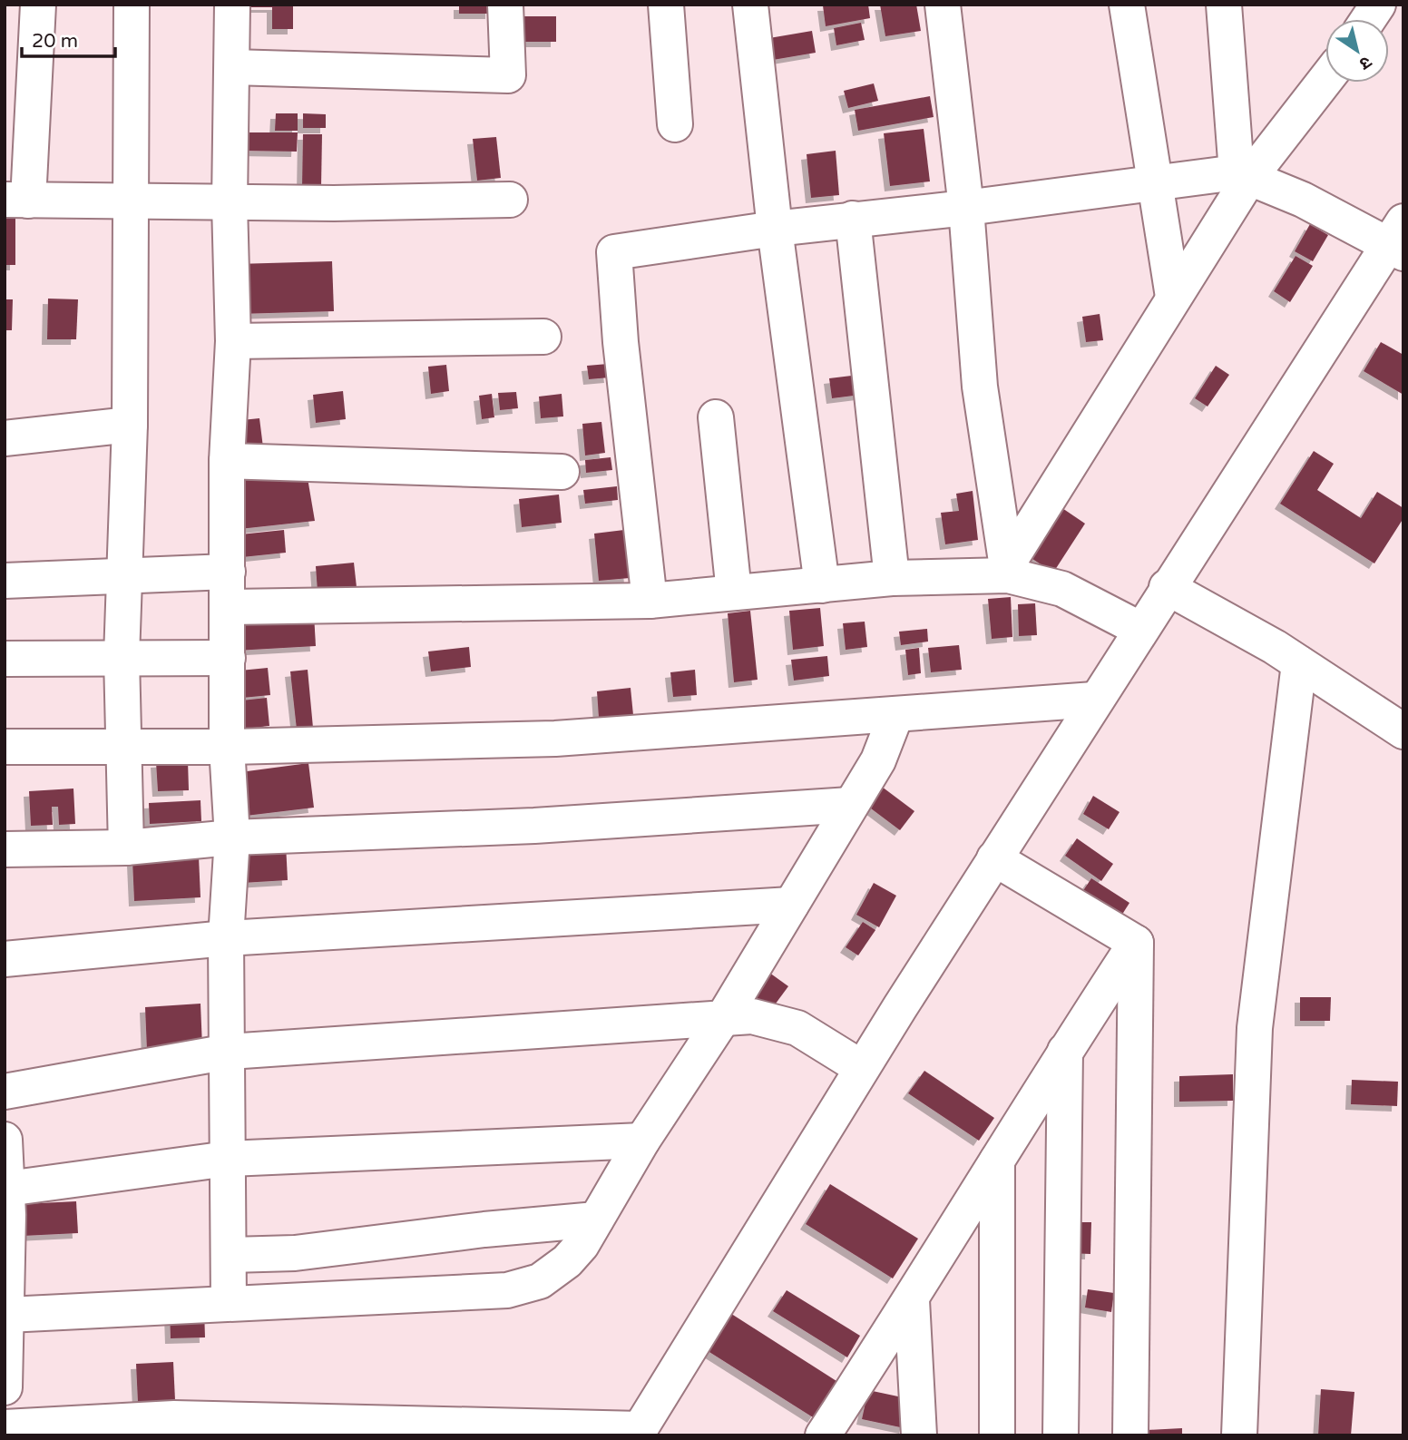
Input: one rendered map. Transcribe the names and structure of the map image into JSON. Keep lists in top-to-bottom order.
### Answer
{
  "scale_bar": "20 m",
  "north": "bottom right"
}
